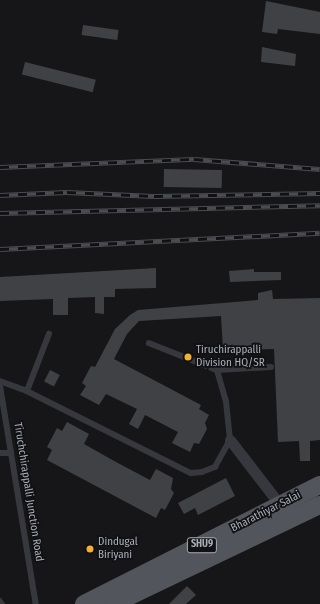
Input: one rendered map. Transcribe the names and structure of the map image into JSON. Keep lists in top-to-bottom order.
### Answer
{
  "streets": {
    "main road": ["Bharathiyar Salai", "SHU9"],
    "lane": ["Tiruchchirappalli Junction Road"]
  },
  "places": ["Tiruchirappalli Division HQ/SR", "Dindugal Biriyani"]
}
